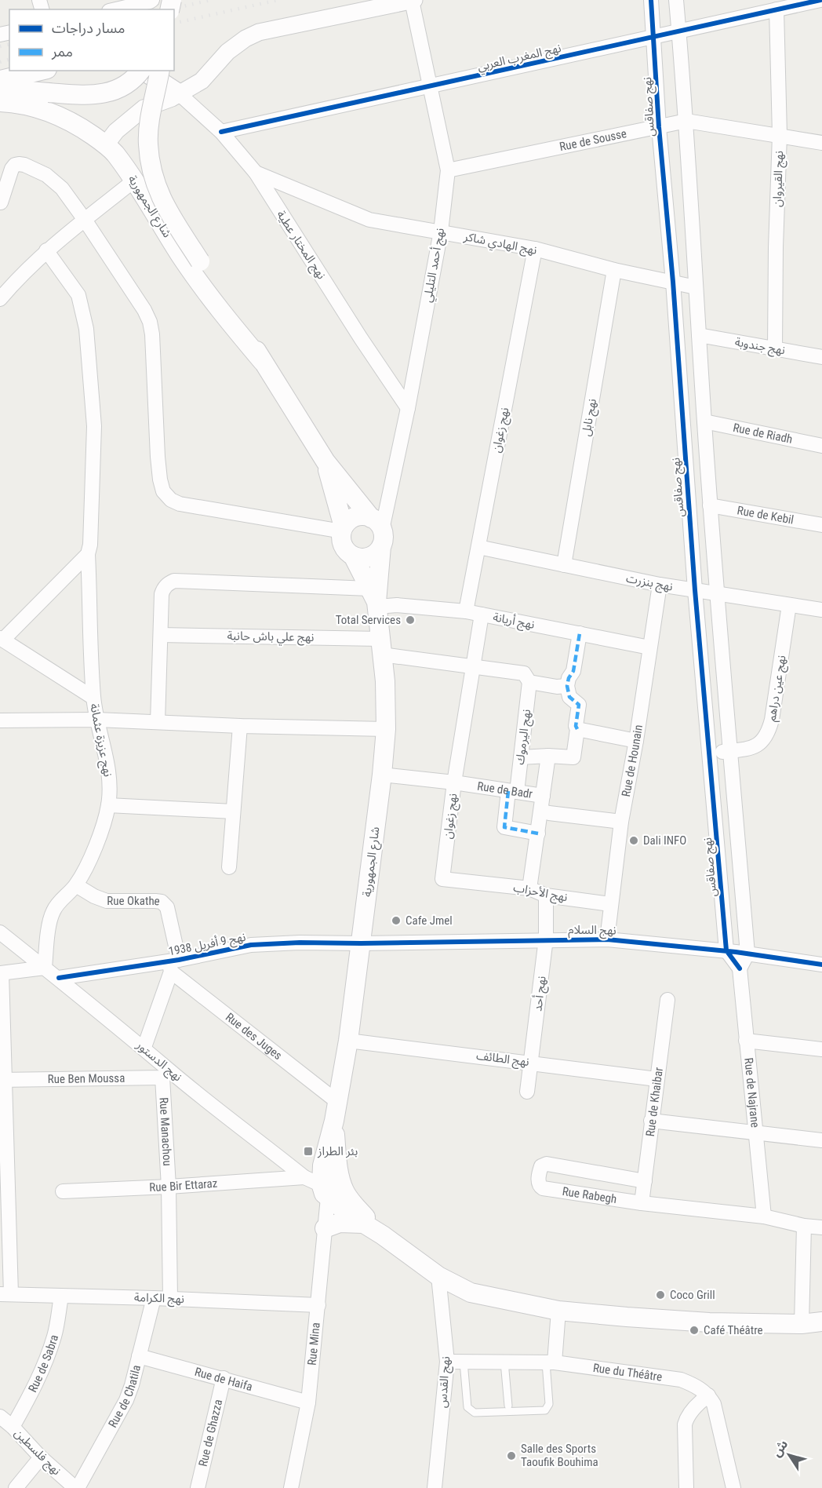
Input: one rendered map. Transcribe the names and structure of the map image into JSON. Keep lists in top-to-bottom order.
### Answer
{
  "streets": {
    "main road": ["شارع الجمهورية"],
    "street": [
      "نهج المغرب العربي",
      "نهج صفاقس",
      "Rue de Sousse",
      "نهج القيروان",
      "نهج الهادي شاكر",
      "نهج المختار عطية",
      "نهج أحمد التليلي",
      "نهج جندوبة",
      "نهج نابل",
      "نهج زغوان",
      "Rue de Riadh",
      "Rue de Kebil",
      "نهج بنزرت",
      "نهج أريانة",
      "نهج علي باش حانبة",
      "نهج عين دراهم",
      "نهج اليرموك",
      "نهج عزيزة عثمانة",
      "Rue de Hounain",
      "Rue de Badr",
      "نهج الأحزاب",
      "Rue Okathe",
      "نهج السلام",
      "نهج 9 أفريل 1938",
      "نهج أحد",
      "Rue des Juges",
      "نهج الطائف",
      "نهج الدستور",
      "Rue Ben Moussa",
      "Rue de Najrane",
      "Rue de Khaibar",
      "Rue Manachou",
      "Rue Bir Ettaraz",
      "Rue Rabegh",
      "نهج الكرامة",
      "Rue Mina",
      "Rue de Sabra",
      "Rue du Théâtre",
      "Rue de Haifa",
      "نهج القدس",
      "Rue de Chatila",
      "Rue de Ghazza",
      "نهج فلسطين"
    ]
  },
  "crossings": [
    ["نهج المغرب العربي", "نهج صفاقس"],
    ["نهج المغرب العربي", "نهج القيروان"],
    ["نهج المغرب العربي", "نهج المختار عطية"],
    ["نهج المغرب العربي", "نهج أحمد التليلي"],
    ["نهج صفاقس", "Rue de Sousse"],
    ["نهج صفاقس", "نهج الهادي شاكر"],
    ["نهج صفاقس", "نهج بنزرت"],
    ["نهج صفاقس", "نهج عين دراهم"],
    ["نهج صفاقس", "نهج السلام"],
    ["Rue de Sousse", "نهج القيروان"],
    ["Rue de Sousse", "نهج أحمد التليلي"],
    ["نهج القيروان", "نهج جندوبة"],
    ["شارع الجمهورية", "نهج أريانة"],
    ["شارع الجمهورية", "نهج علي باش حانبة"],
    ["شارع الجمهورية", "Rue de Badr"],
    ["شارع الجمهورية", "نهج السلام"],
    ["شارع الجمهورية", "نهج 9 أفريل 1938"],
    ["شارع الجمهورية", "Rue des Juges"],
    ["شارع الجمهورية", "نهج الطائف"],
    ["شارع الجمهورية", "نهج الدستور"],
    ["شارع الجمهورية", "Rue Mina"],
    ["نهج الهادي شاكر", "نهج المختار عطية"],
    ["نهج الهادي شاكر", "نهج أحمد التليلي"],
    ["نهج الهادي شاكر", "نهج نابل"],
    ["نهج الهادي شاكر", "نهج زغوان"],
    ["نهج المختار عطية", "نهج أحمد التليلي"],
    ["نهج نابل", "نهج بنزرت"],
    ["نهج زغوان", "نهج بنزرت"],
    ["نهج زغوان", "نهج أريانة"],
    ["نهج زغوان", "نهج علي باش حانبة"],
    ["نهج زغوان", "Rue de Badr"],
    ["نهج زغوان", "نهج الأحزاب"],
    ["نهج بنزرت", "نهج عين دراهم"],
    ["نهج بنزرت", "Rue de Hounain"],
    ["نهج أريانة", "نهج علي باش حانبة"],
    ["نهج أريانة", "Rue de Hounain"],
    ["نهج علي باش حانبة", "نهج اليرموك"],
    ["نهج اليرموك", "Rue de Badr"],
    ["نهج عزيزة عثمانة", "Rue Okathe"],
    ["نهج عزيزة عثمانة", "نهج الدستور"],
    ["Rue de Hounain", "نهج الأحزاب"],
    ["Rue de Hounain", "نهج السلام"],
    ["نهج الأحزاب", "نهج أحد"],
    ["Rue Okathe", "نهج 9 أفريل 1938"],
    ["Rue Okathe", "Rue des Juges"],
    ["نهج السلام", "نهج 9 أفريل 1938"],
    ["نهج السلام", "نهج أحد"],
    ["نهج 9 أفريل 1938", "Rue des Juges"],
    ["نهج 9 أفريل 1938", "نهج الدستور"],
    ["نهج أحد", "نهج الطائف"],
    ["نهج الطائف", "Rue de Khaibar"],
    ["نهج الدستور", "Rue Ben Moussa"],
    ["نهج الدستور", "Rue Manachou"],
    ["نهج الدستور", "Rue Bir Ettaraz"],
    ["نهج الدستور", "Rue Mina"],
    ["Rue Ben Moussa", "Rue Manachou"],
    ["Rue de Najrane", "Rue Rabegh"],
    ["Rue de Khaibar", "Rue Rabegh"],
    ["Rue Manachou", "Rue Bir Ettaraz"],
    ["Rue Manachou", "نهج الكرامة"],
    ["نهج الكرامة", "Rue Mina"],
    ["نهج الكرامة", "Rue de Sabra"],
    ["نهج الكرامة", "Rue de Chatila"],
    ["Rue Mina", "Rue de Haifa"],
    ["Rue de Sabra", "نهج فلسطين"],
    ["Rue du Théâtre", "نهج القدس"],
    ["Rue de Haifa", "Rue de Chatila"],
    ["Rue de Haifa", "Rue de Ghazza"],
    ["Rue de Chatila", "نهج فلسطين"]
  ],
  "places": {
    "other": [
      "Total Services",
      "Dali INFO",
      "Cafe Jmel",
      "Coco Grill",
      "Café Théâtre",
      "Salle des Sports Taoufik Bouhima"
    ],
    "transit": ["بئر الطراز"]
  },
  "legend": ["مسار دراجات", "ممر"],
  "north": "top left"
}
